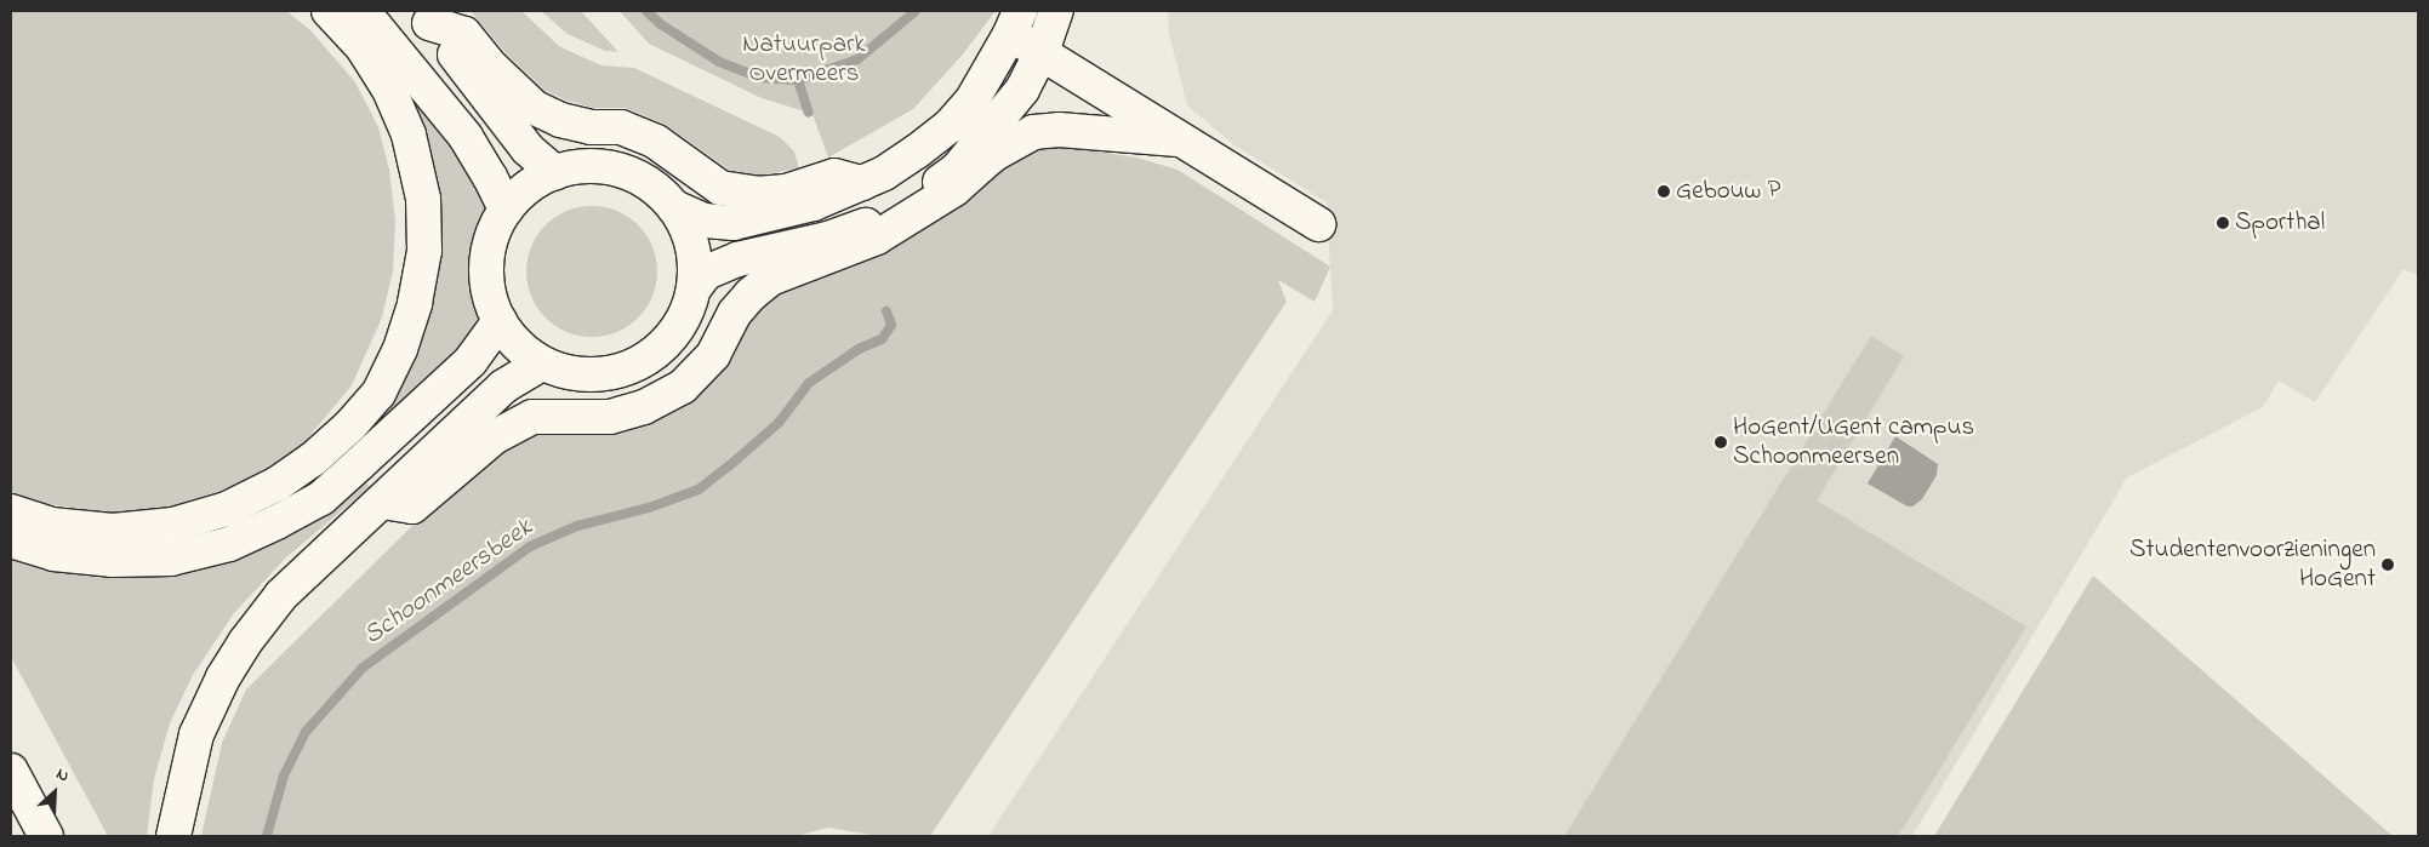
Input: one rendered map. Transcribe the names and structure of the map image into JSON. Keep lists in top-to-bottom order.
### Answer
{
  "water": ["Schoonmeersbeek"],
  "parks": ["Natuurpark Overmeers"],
  "places": [
    "Gebouw P",
    "Sporthal",
    "HoGent/UGent campus Schoonmeersen",
    "Studentenvoorzieningen HoGent"
  ],
  "north": "top right"
}
